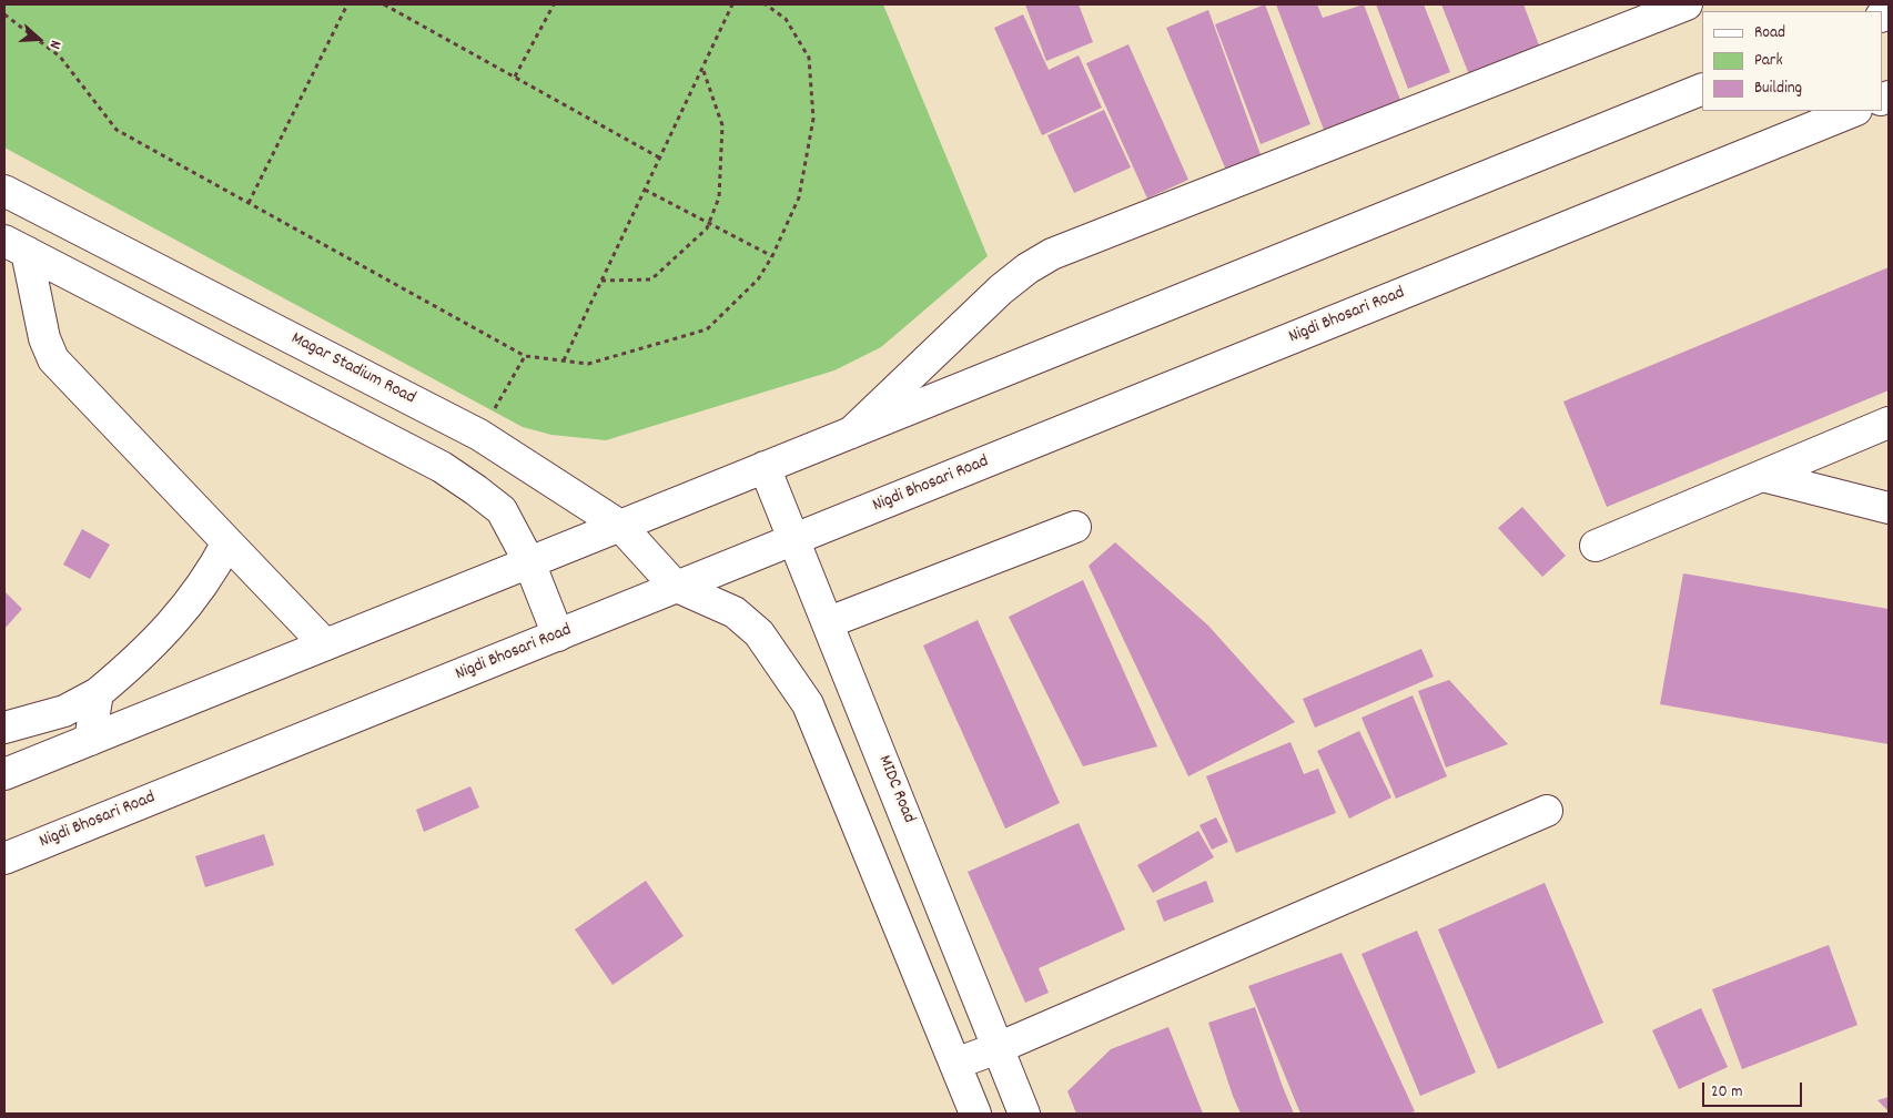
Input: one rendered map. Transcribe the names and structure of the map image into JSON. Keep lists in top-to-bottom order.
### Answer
{
  "streets": {
    "main road": ["Nigdi Bhosari Road", "Magar Stadium Road", "MIDC Road"]
  },
  "crossings": [
    ["Nigdi Bhosari Road", "Magar Stadium Road"],
    ["Nigdi Bhosari Road", "MIDC Road"]
  ],
  "legend": ["Road", "Park", "Building"],
  "scale_bar": "20 m",
  "north": "right"
}
